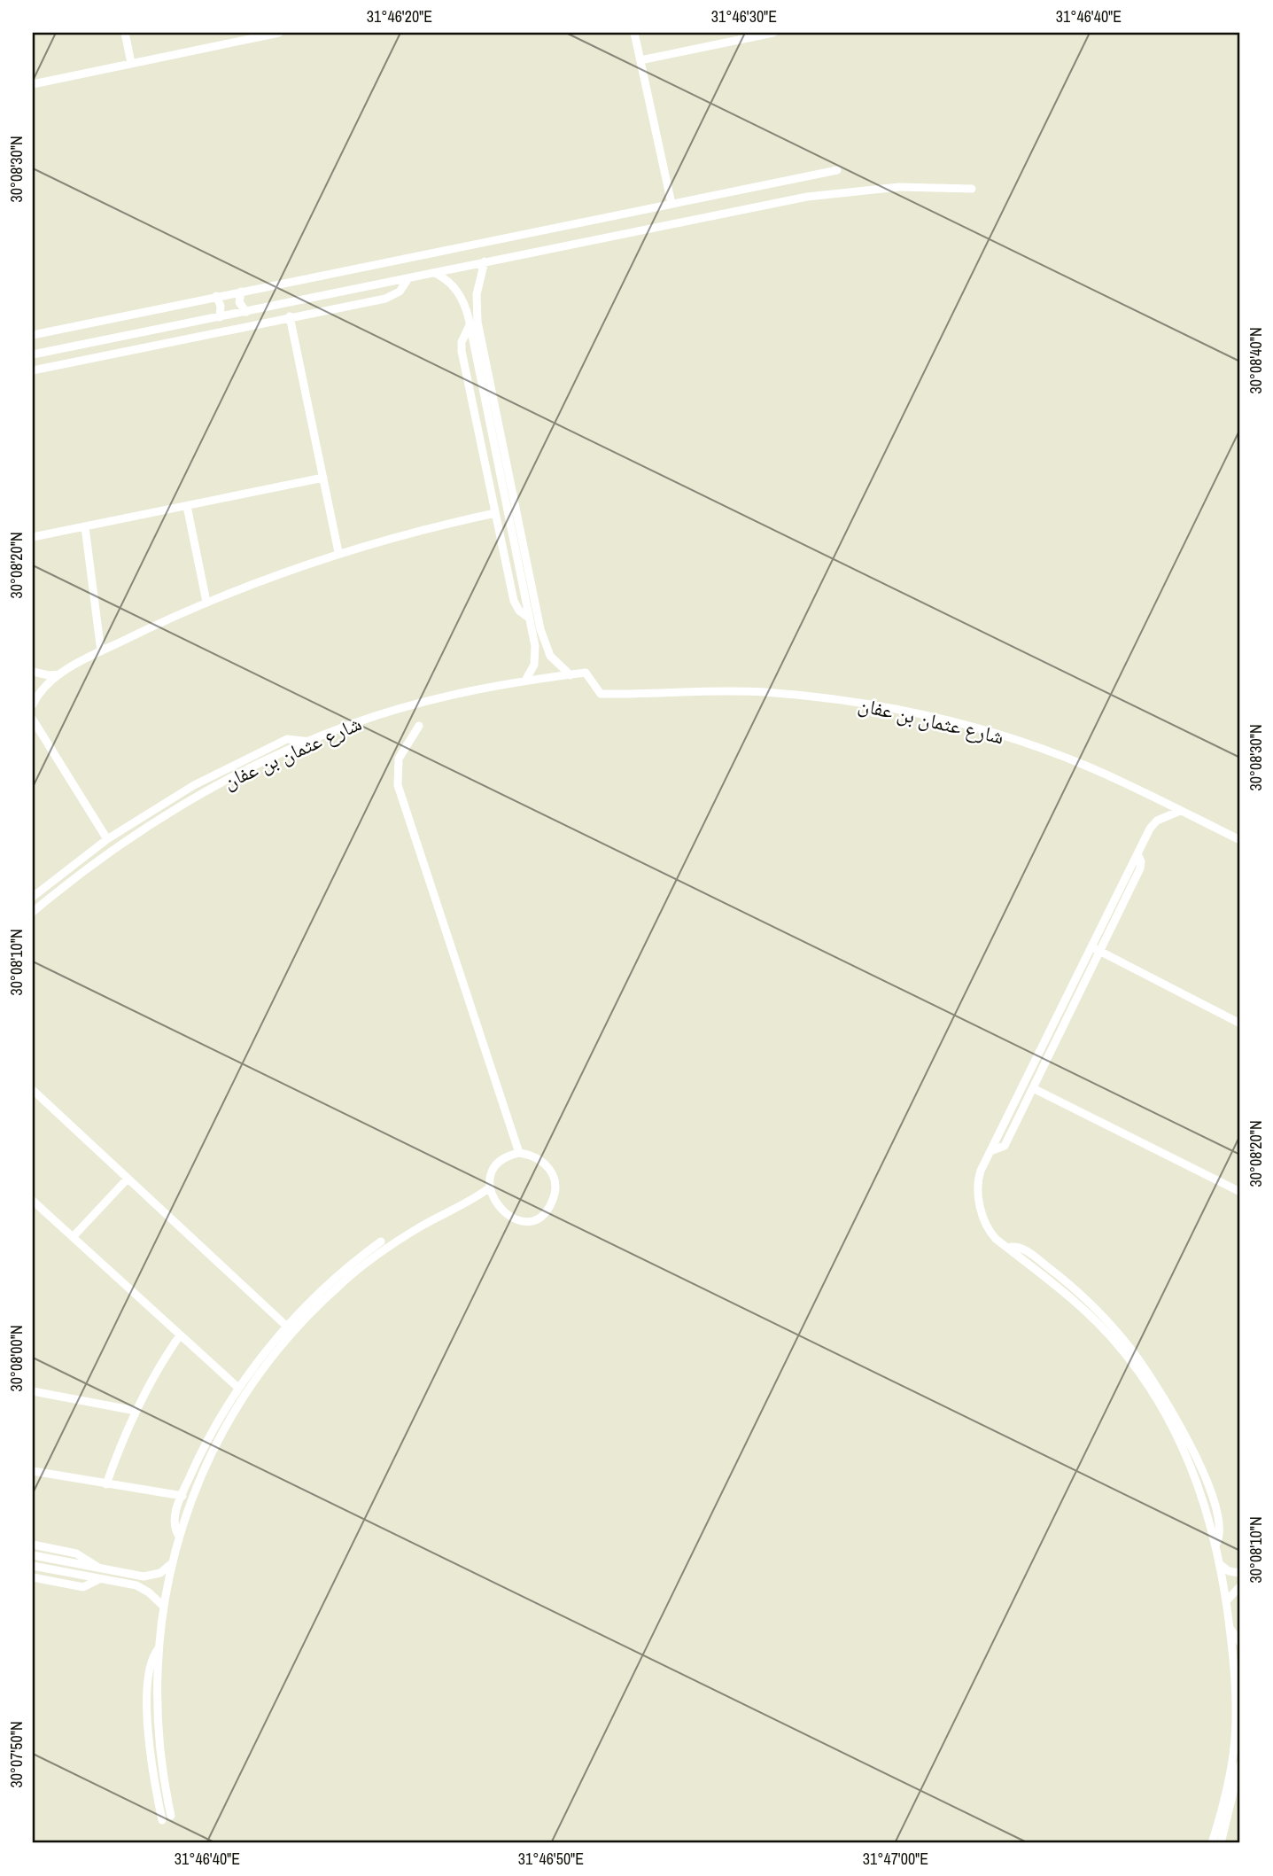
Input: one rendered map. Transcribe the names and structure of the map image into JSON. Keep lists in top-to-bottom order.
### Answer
{
  "streets": {
    "street": ["شارع عثمان بن عفان"]
  },
  "coordinates": [
    "31°46'20\"E",
    "31°46'30\"E",
    "31°46'40\"E",
    "30°08'30\"N",
    "30°08'40\"N",
    "30°08'20\"N",
    "30°08'10\"N",
    "30°08'00\"N",
    "30°07'50\"N",
    "31°46'50\"E",
    "31°47'00\"E"
  ]
}
